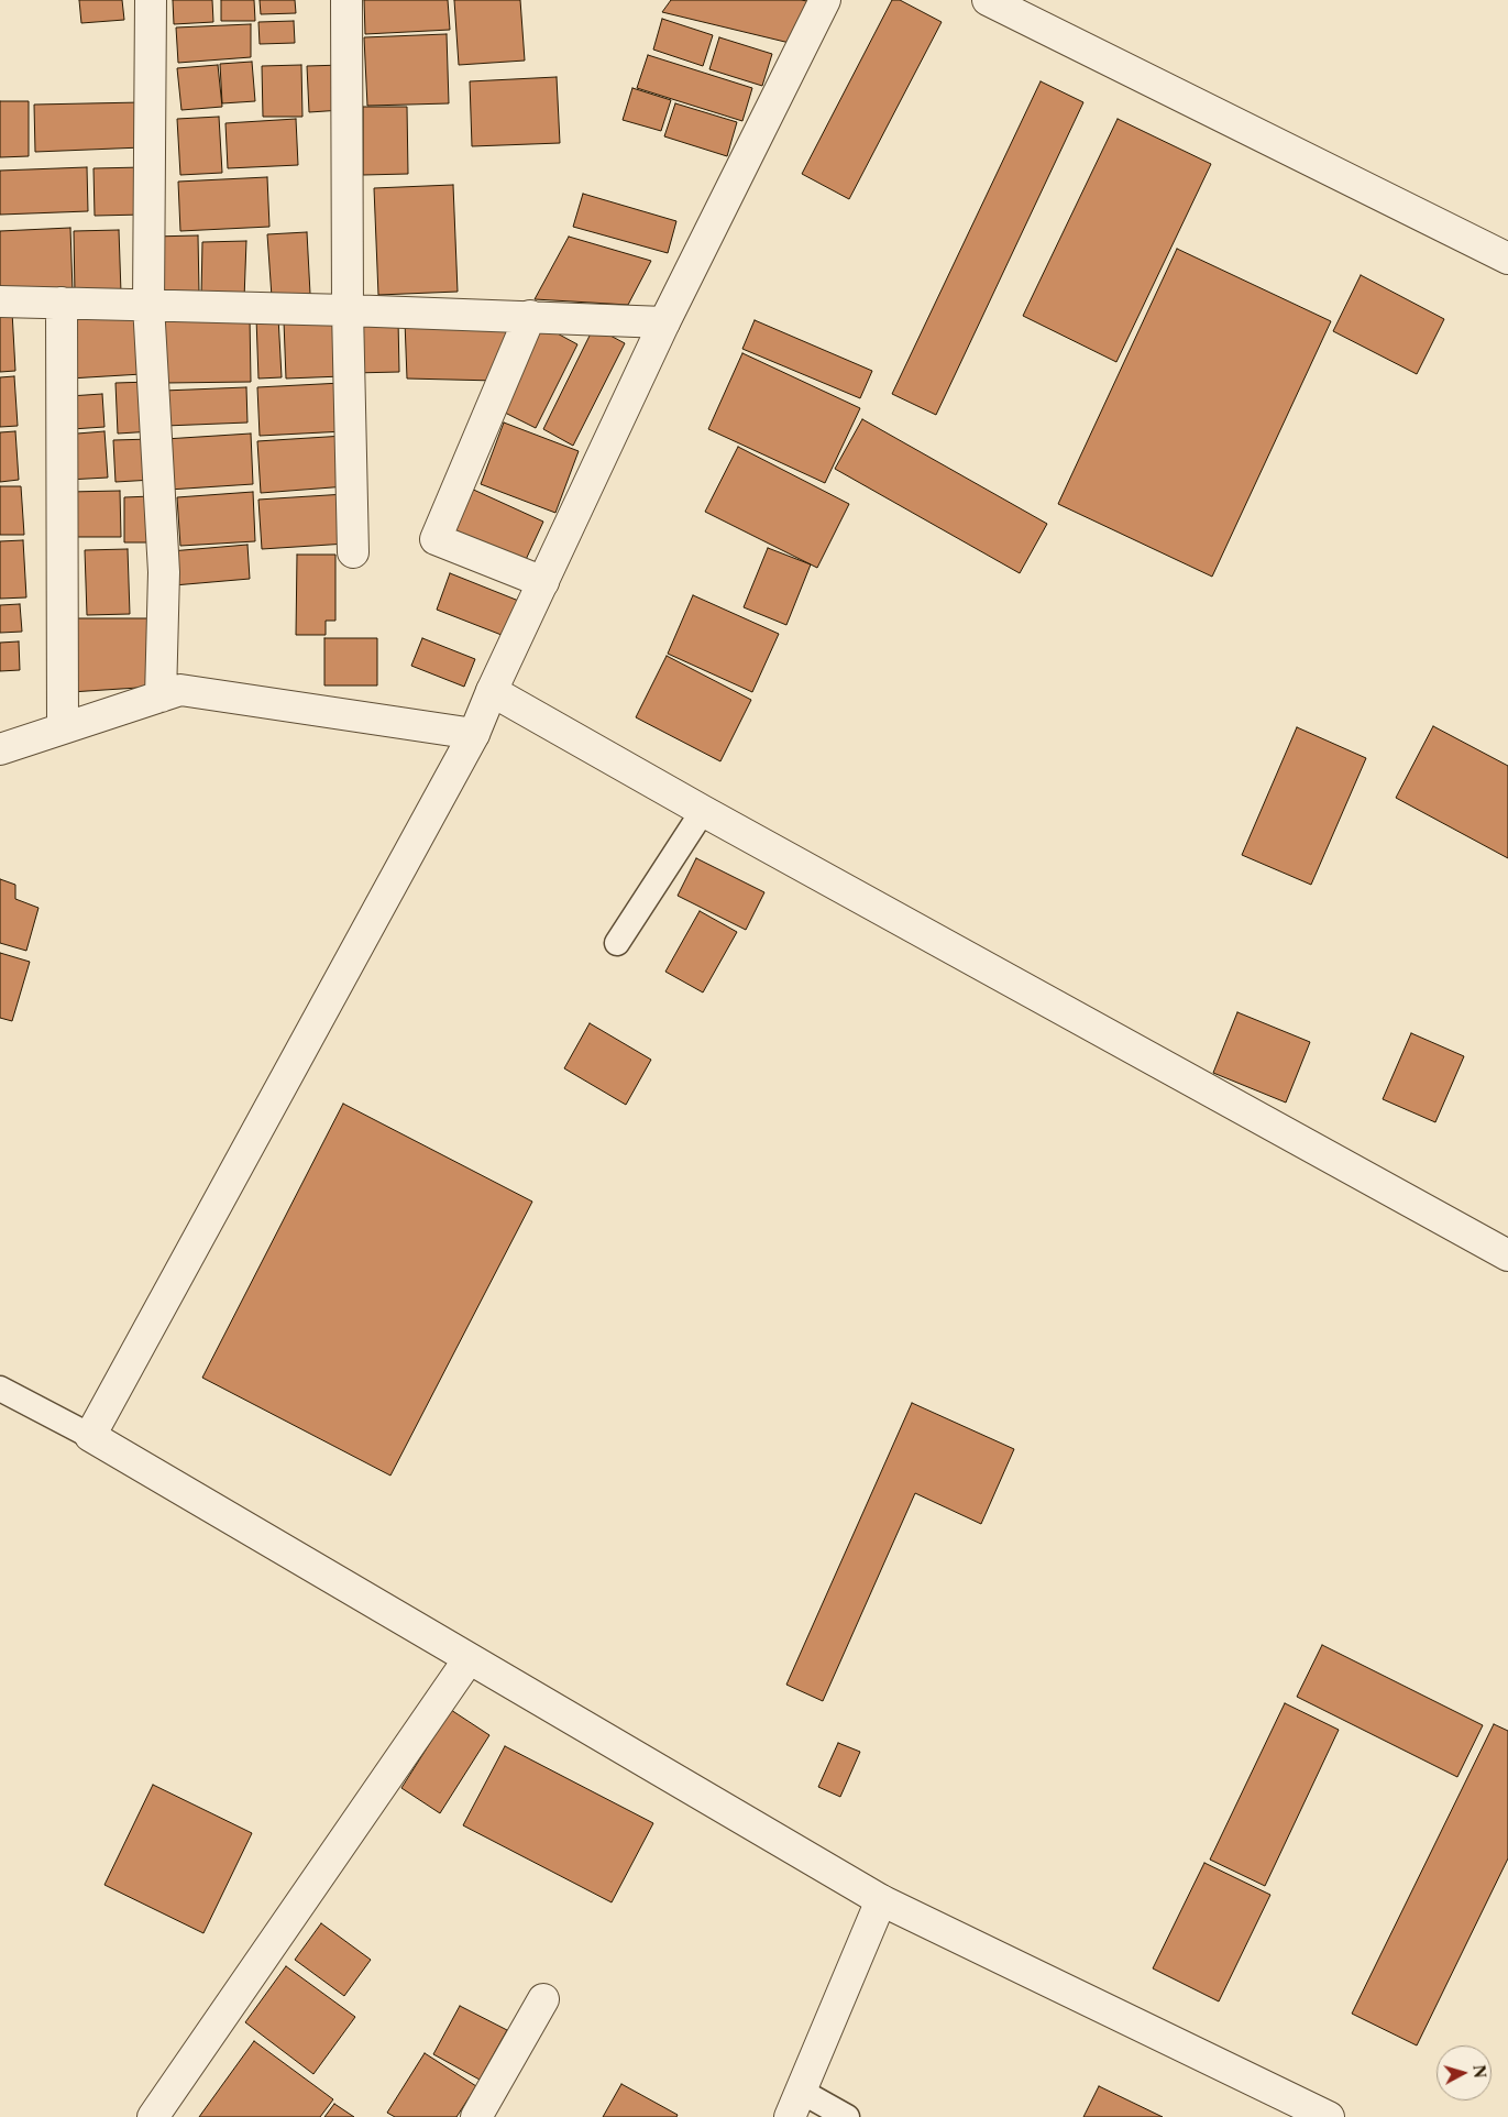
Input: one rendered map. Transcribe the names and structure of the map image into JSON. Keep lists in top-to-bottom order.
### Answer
{
  "north": "right"
}
